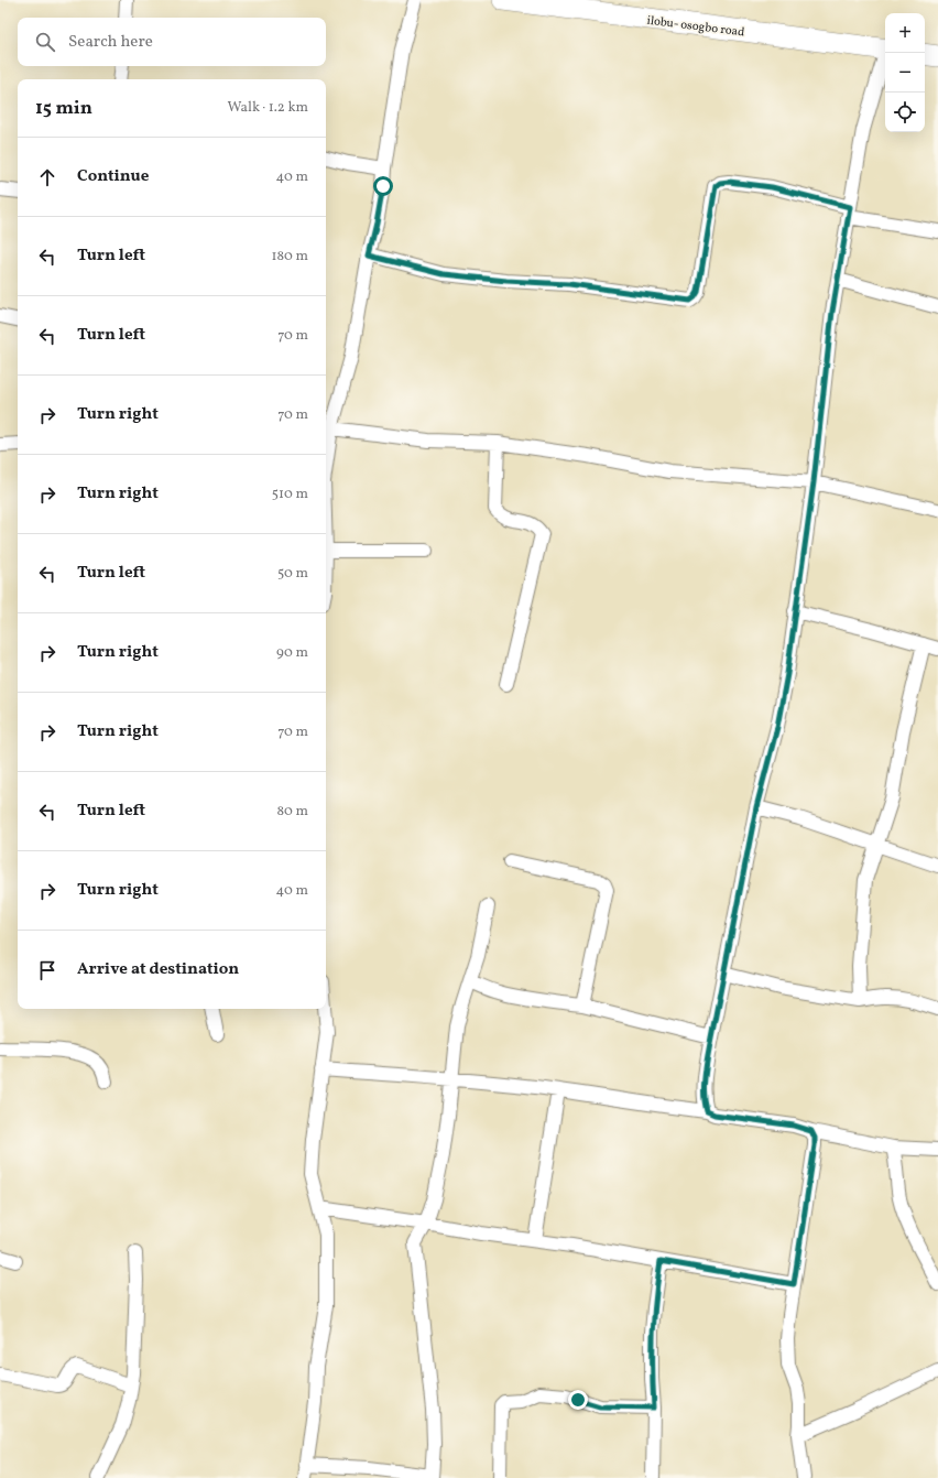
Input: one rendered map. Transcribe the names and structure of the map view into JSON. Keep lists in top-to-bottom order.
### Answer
{
  "streets": {
    "main road": ["ilobu- osogbo road"]
  },
  "page": {
    "map_buttons": ["+", "−"],
    "search": "Search here",
    "heading": ["15 min", "Walk · 1.2 km"],
    "list": [
      ["Continue", "40 m"],
      ["Turn left", "180 m"],
      ["Turn left", "70 m"],
      ["Turn right", "70 m"],
      ["Turn right", "510 m"],
      ["Turn left", "50 m"],
      ["Turn right", "90 m"],
      ["Turn right", "70 m"],
      ["Turn left", "80 m"],
      ["Turn right", "40 m"],
      "Arrive at destination"
    ]
  }
}
